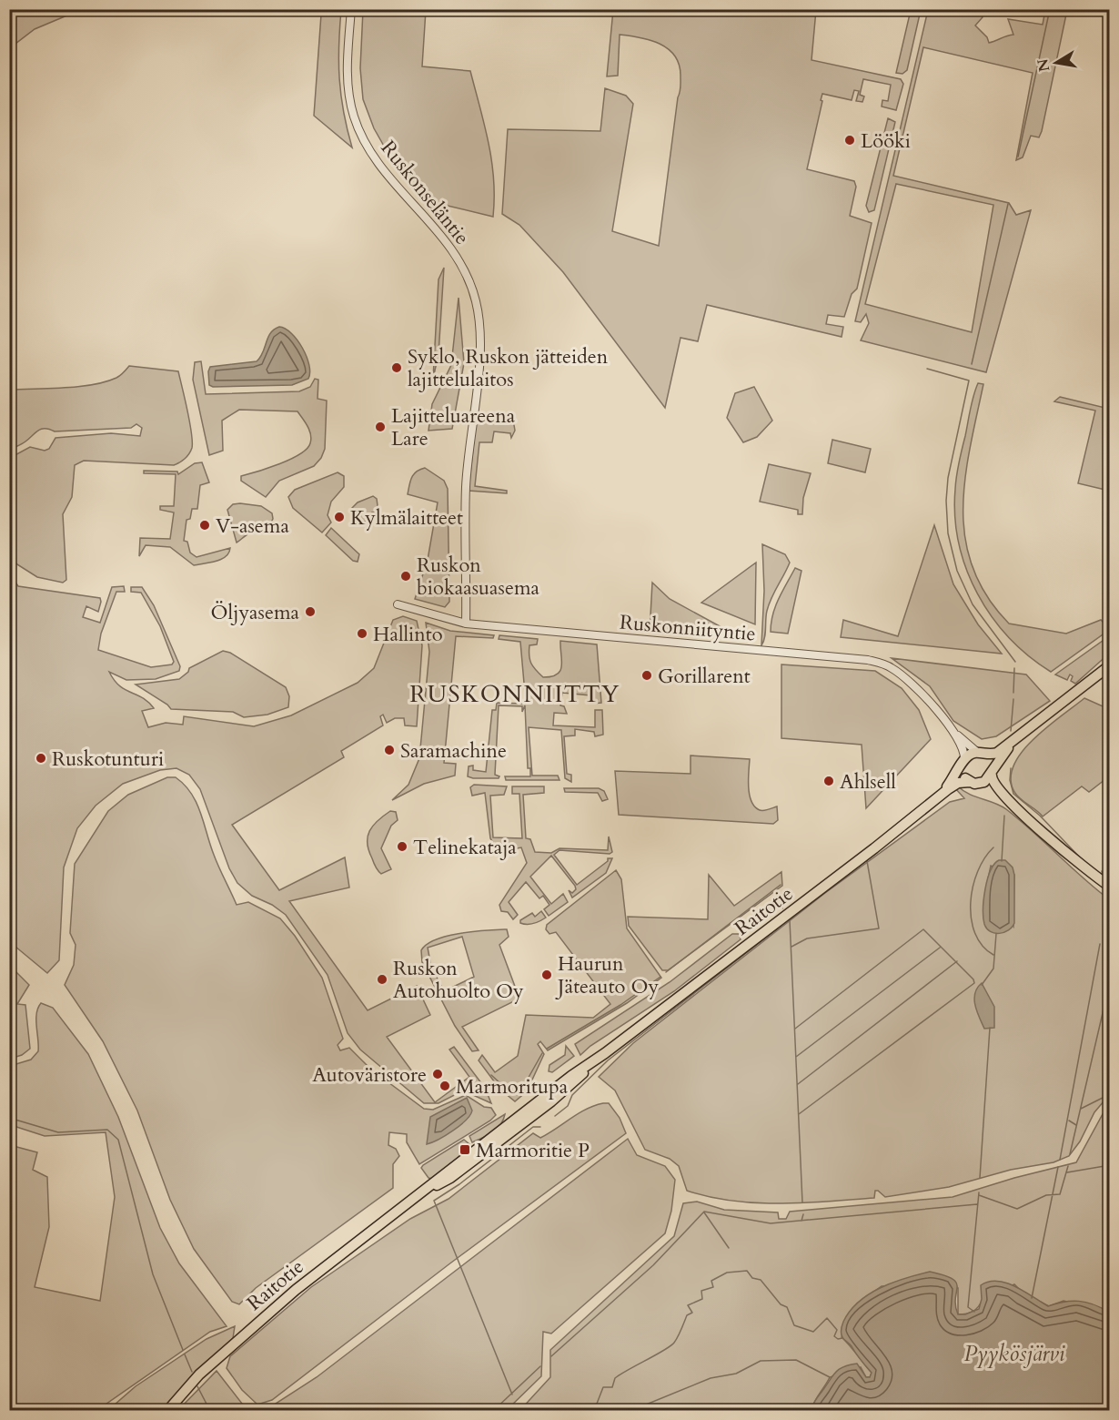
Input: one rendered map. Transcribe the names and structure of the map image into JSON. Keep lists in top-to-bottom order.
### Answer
{
  "streets": {
    "main road": ["Raitotie"],
    "street": ["Ruskonseläntie", "Ruskonniityntie"]
  },
  "crossings": [
    ["Ruskonseläntie", "Ruskonniityntie"],
    ["Ruskonniityntie", "Raitotie"]
  ],
  "districts": ["RUSKONNIITTY"],
  "water": ["Pyykösjärvi"],
  "places": {
    "other": [
      "Lööki",
      "Syklo, Ruskon jätteiden lajittelulaitos",
      "Lajitteluareena Lare",
      "Kylmälaitteet",
      "V-asema",
      "Ruskon biokaasuasema",
      "Öljyasema",
      "Hallinto",
      "Gorillarent",
      "Saramachine",
      "Ruskotunturi",
      "Ahlsell",
      "Telinekataja",
      "Haurun Jäteauto Oy",
      "Ruskon Autohuolto Oy",
      "Autoväristore",
      "Marmoritupa"
    ],
    "transit": ["Marmoritie P"]
  },
  "north": "left"
}
